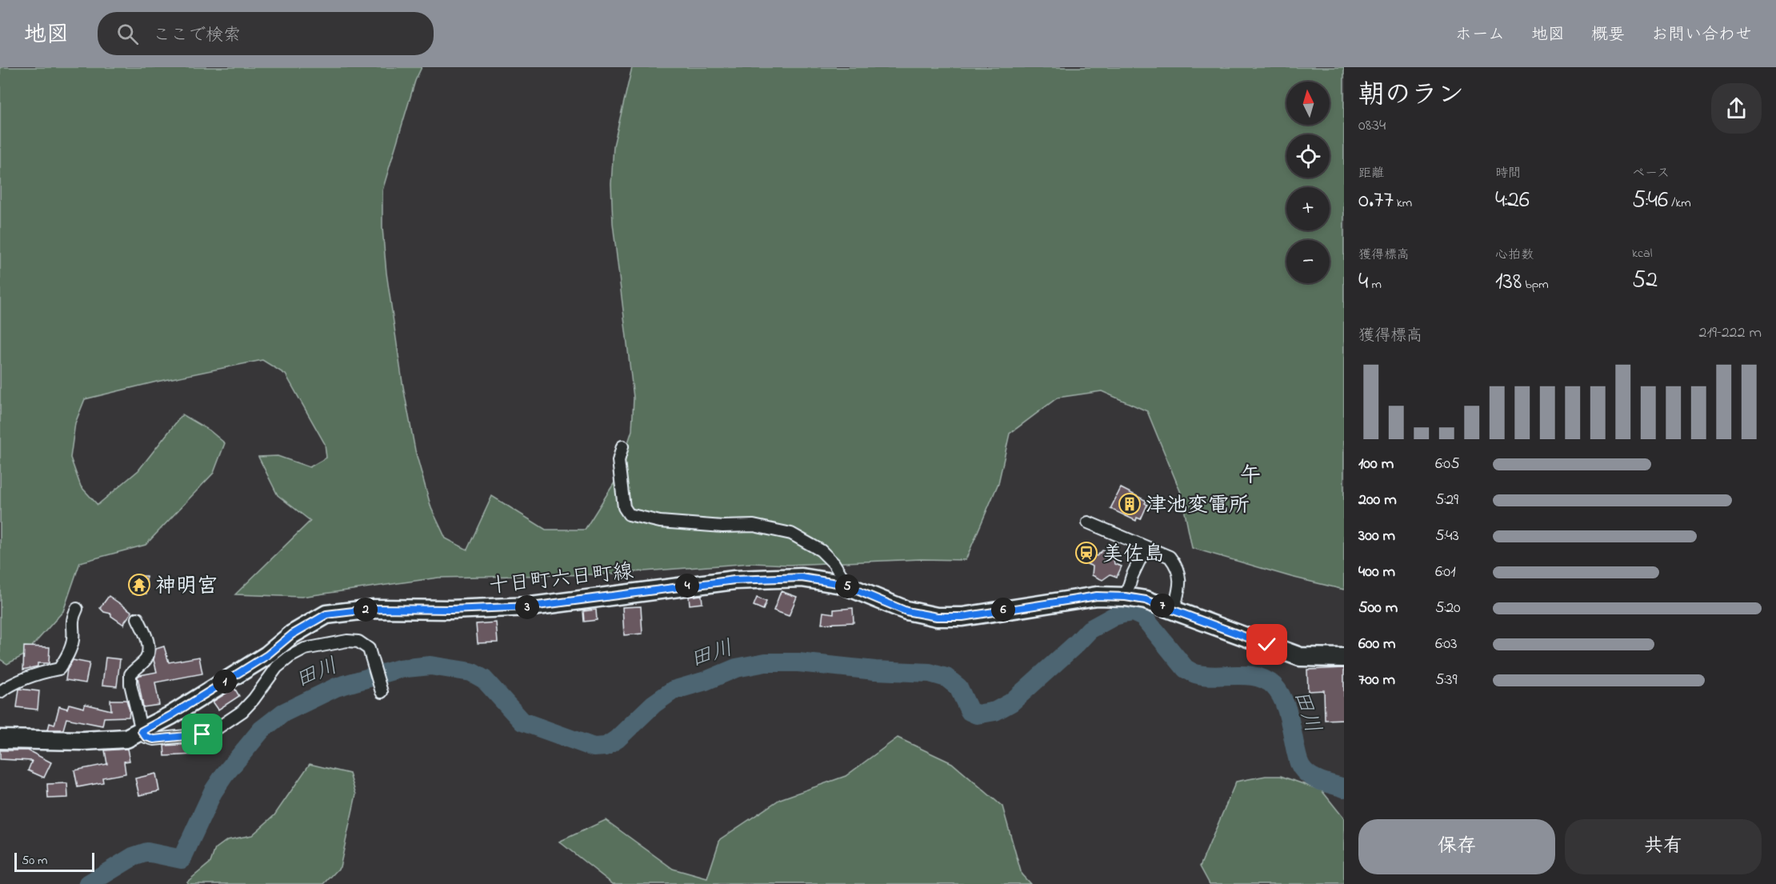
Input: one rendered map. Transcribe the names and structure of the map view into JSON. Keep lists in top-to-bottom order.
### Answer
{
  "streets": {
    "main road": ["十日町六日町線"]
  },
  "districts": ["午"],
  "water": ["田川"],
  "places": {
    "building": ["津池変電所"],
    "station": ["美佐島"],
    "temple": ["神明宮"]
  },
  "scale_bar": "50 m",
  "north": "top",
  "page": {
    "header": "地図",
    "search": "ここで検索",
    "nav": [
      "ホーム",
      "地図",
      "概要",
      "お問い合わせ"
    ],
    "heading": ["朝のラン", "08:34"],
    "map_buttons": ["+", "−"],
    "stats": [
      ["距離", "0.77 km"],
      ["時間", "4:26"],
      ["ペース", "5:46 /km"],
      ["獲得標高", "4 m"],
      ["心拍数", "138 bpm"],
      ["kcal", "52"]
    ],
    "chart": ["獲得標高", "219–222 m"],
    "list": [
      {
        "name": "100 m",
        "note": "6:05"
      },
      {
        "name": "200 m",
        "note": "5:29"
      },
      {
        "name": "300 m",
        "note": "5:43"
      },
      {
        "name": "400 m",
        "note": "6:01"
      },
      {
        "name": "500 m",
        "note": "5:20"
      },
      {
        "name": "600 m",
        "note": "6:03"
      },
      {
        "name": "700 m",
        "note": "5:39"
      }
    ],
    "pins": [
      "4",
      "5",
      "7",
      "3",
      "2",
      "6",
      "1"
    ],
    "buttons": ["保存", "共有"],
    "scale": "50 m"
  }
}
